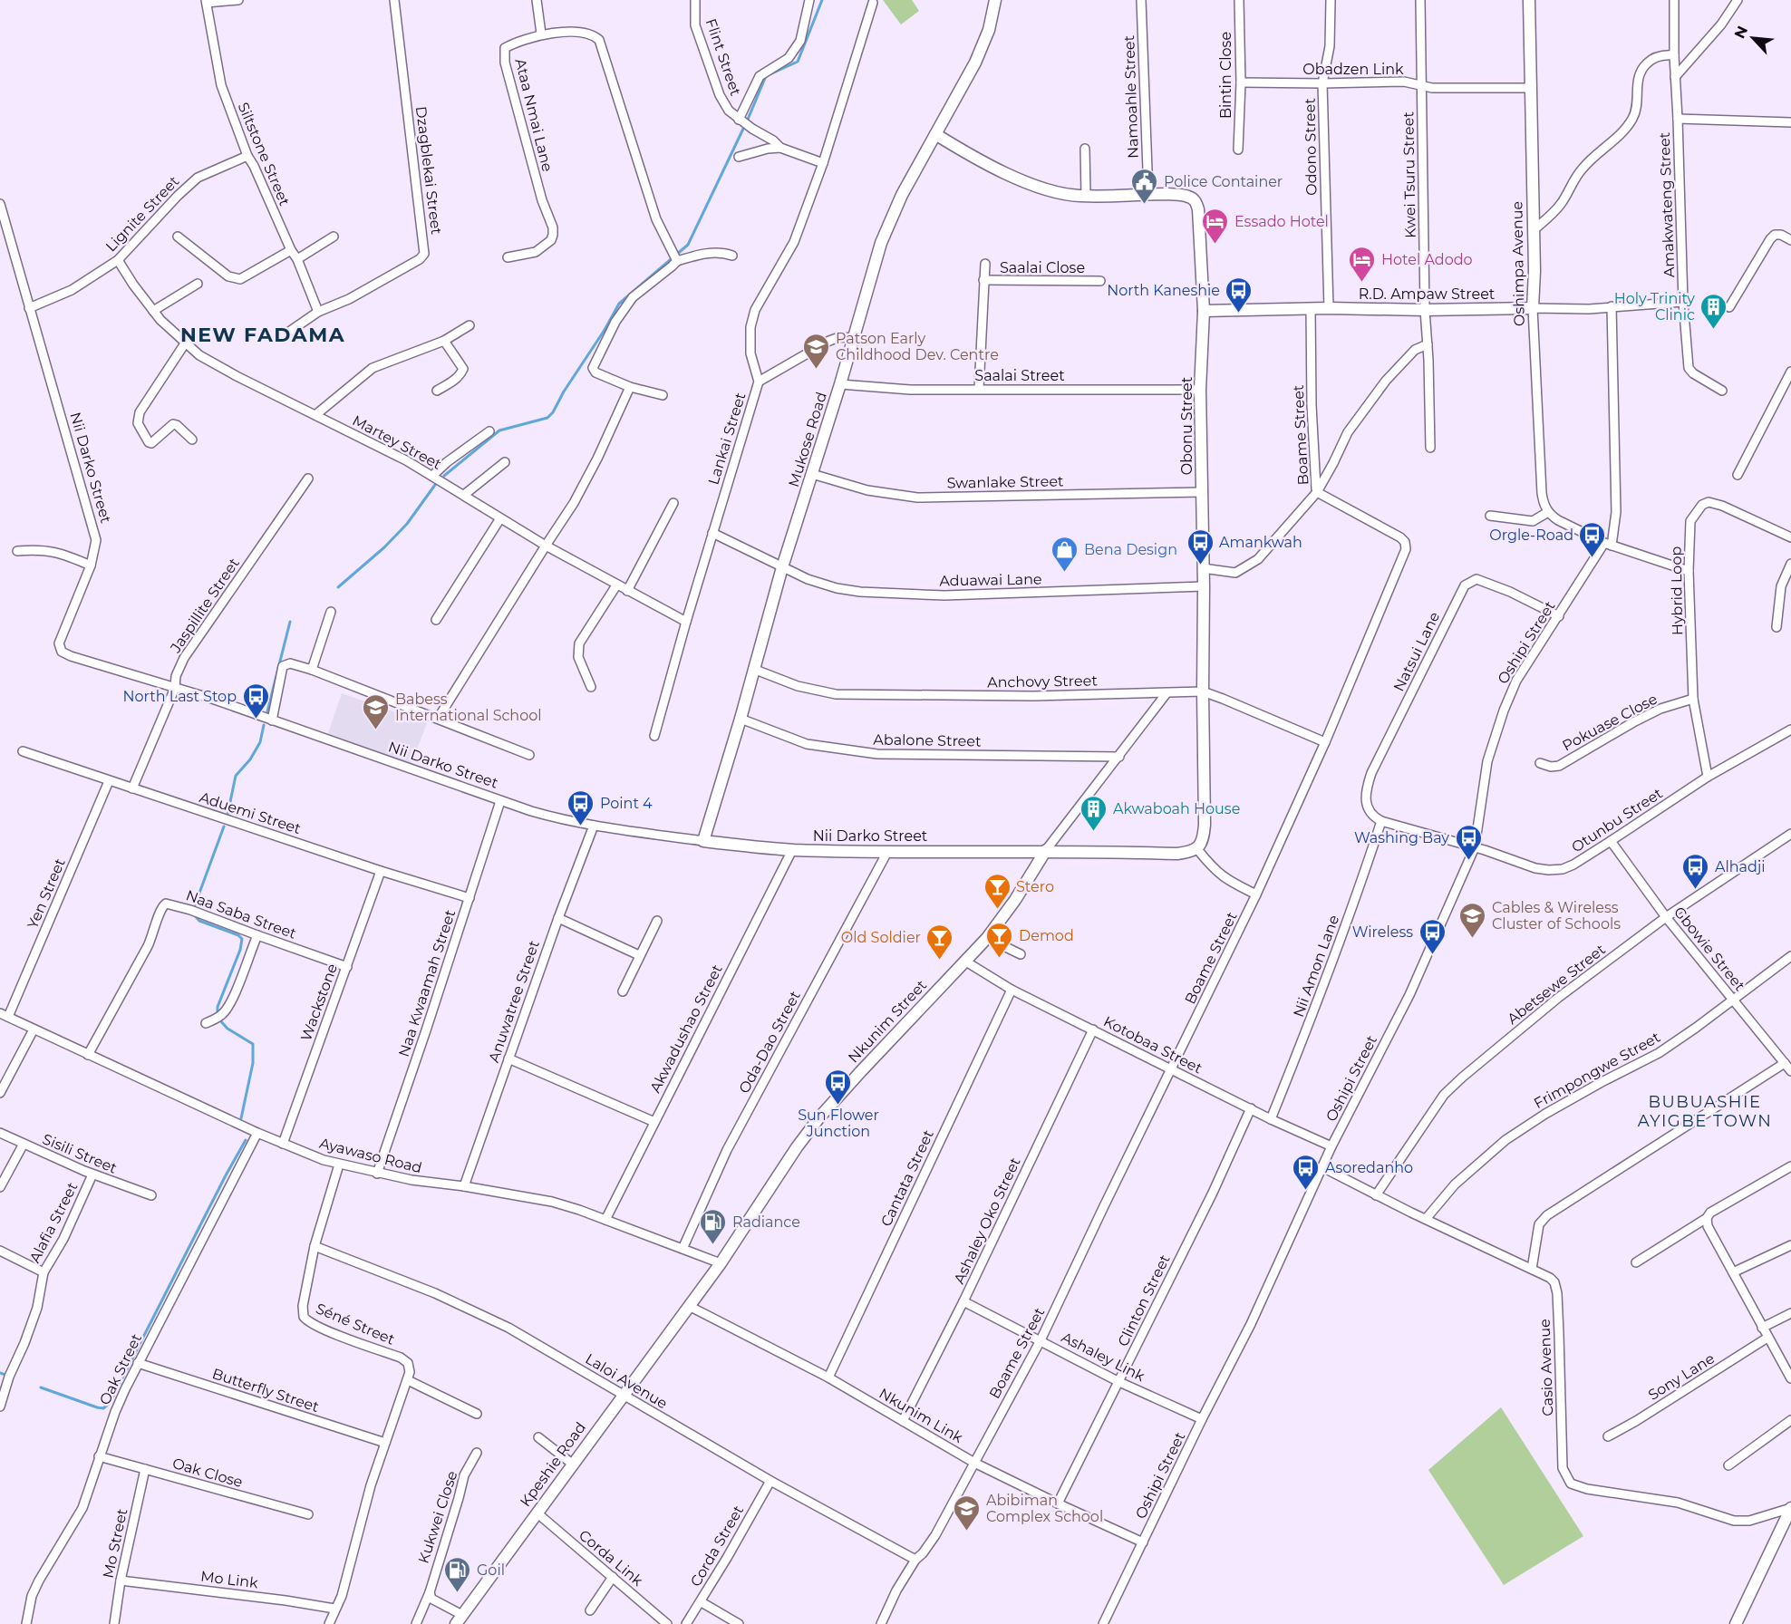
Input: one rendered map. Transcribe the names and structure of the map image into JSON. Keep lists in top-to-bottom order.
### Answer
{
  "streets": {
    "street": [
      "Flint Street",
      "Obadzen Link",
      "Bintin Close",
      "Namoahle Street",
      "Ataa Nmai Lane",
      "Odono Street",
      "Siltstone Street",
      "Dzagblekai Street",
      "Kwei Tsuru Street",
      "Amakwateng Street",
      "Lignite Street",
      "Oshimpa Avenue",
      "Saalai Close",
      "R.D. Ampaw Street",
      "Saalai Street",
      "Obonu Street",
      "Boame Street",
      "Lankai Street",
      "Mukose Road",
      "Martey Street",
      "Nii Darko Street",
      "Swanlake Street",
      "Aduawai Lane",
      "Hybrid Loop",
      "Jaspillite Street",
      "Oshipi Street",
      "Natsui Lane",
      "Anchovy Street",
      "Pokuase Close",
      "Abalone Street",
      "Aduemi Street",
      "Otunbu Street",
      "Yen Street",
      "Naa Saba Street",
      "Gbowie Street",
      "Nii Amon Lane",
      "Naa Kwaamah Street",
      "Abetsewe Street",
      "Anuwatree Street",
      "Wackstone",
      "Nkunim Street",
      "Akwadushao Street",
      "Oda-Dao Street",
      "Kotobaa Street",
      "Frimpongwe Street",
      "Sisili Street",
      "Ayawaso Road",
      "Cantata Street",
      "Ashaley Oko Street",
      "Alafia Street",
      "Clinton Street",
      "Séné Street",
      "Ashaley Link",
      "Casio Avenue",
      "Oak Street",
      "Sony Lane",
      "Laloi Avenue",
      "Butterfly Street",
      "Nkunim Link",
      "Kpeshie Road",
      "Oak Close",
      "Kukwei Close",
      "Mo Street",
      "Corda Street",
      "Corda Link",
      "Mo Link"
    ]
  },
  "crossings": [
    ["Flint Street", "Lankai Street"],
    ["Obadzen Link", "Bintin Close"],
    ["Obadzen Link", "Odono Street"],
    ["Obadzen Link", "Kwei Tsuru Street"],
    ["Obadzen Link", "Oshimpa Avenue"],
    ["Namoahle Street", "Obonu Street"],
    ["Odono Street", "R.D. Ampaw Street"],
    ["Siltstone Street", "Dzagblekai Street"],
    ["Siltstone Street", "Lignite Street"],
    ["Kwei Tsuru Street", "R.D. Ampaw Street"],
    ["Amakwateng Street", "R.D. Ampaw Street"],
    ["Lignite Street", "Martey Street"],
    ["Lignite Street", "Nii Darko Street"],
    ["Oshimpa Avenue", "R.D. Ampaw Street"],
    ["Saalai Close", "Saalai Street"],
    ["R.D. Ampaw Street", "Obonu Street"],
    ["R.D. Ampaw Street", "Boame Street"],
    ["R.D. Ampaw Street", "Oshipi Street"],
    ["Saalai Street", "Obonu Street"],
    ["Saalai Street", "Mukose Road"],
    ["Obonu Street", "Mukose Road"],
    ["Obonu Street", "Nii Darko Street"],
    ["Obonu Street", "Swanlake Street"],
    ["Obonu Street", "Aduawai Lane"],
    ["Obonu Street", "Anchovy Street"],
    ["Boame Street", "Anchovy Street"],
    ["Boame Street", "Kotobaa Street"],
    ["Boame Street", "Ashaley Link"],
    ["Boame Street", "Laloi Avenue"],
    ["Boame Street", "Nkunim Link"],
    ["Lankai Street", "Martey Street"],
    ["Lankai Street", "Aduawai Lane"],
    ["Mukose Road", "Nii Darko Street"],
    ["Mukose Road", "Swanlake Street"],
    ["Mukose Road", "Aduawai Lane"],
    ["Mukose Road", "Anchovy Street"],
    ["Mukose Road", "Abalone Street"],
    ["Nii Darko Street", "Jaspillite Street"],
    ["Nii Darko Street", "Naa Kwaamah Street"],
    ["Nii Darko Street", "Anuwatree Street"],
    ["Nii Darko Street", "Nkunim Street"],
    ["Nii Darko Street", "Akwadushao Street"],
    ["Nii Darko Street", "Oda-Dao Street"],
    ["Hybrid Loop", "Pokuase Close"],
    ["Hybrid Loop", "Otunbu Street"],
    ["Jaspillite Street", "Aduemi Street"],
    ["Oshipi Street", "Natsui Lane"],
    ["Oshipi Street", "Otunbu Street"],
    ["Oshipi Street", "Kotobaa Street"],
    ["Oshipi Street", "Ashaley Link"],
    ["Oshipi Street", "Casio Avenue"],
    ["Oshipi Street", "Nkunim Link"],
    ["Natsui Lane", "Otunbu Street"],
    ["Natsui Lane", "Nii Amon Lane"],
    ["Anchovy Street", "Nkunim Street"],
    ["Abalone Street", "Nkunim Street"],
    ["Aduemi Street", "Yen Street"],
    ["Aduemi Street", "Naa Kwaamah Street"],
    ["Aduemi Street", "Wackstone"],
    ["Otunbu Street", "Gbowie Street"],
    ["Otunbu Street", "Nii Amon Lane"],
    ["Yen Street", "Ayawaso Road"],
    ["Naa Saba Street", "Wackstone"],
    ["Naa Saba Street", "Ayawaso Road"],
    ["Gbowie Street", "Abetsewe Street"],
    ["Gbowie Street", "Frimpongwe Street"],
    ["Nii Amon Lane", "Kotobaa Street"],
    ["Naa Kwaamah Street", "Ayawaso Road"],
    ["Abetsewe Street", "Casio Avenue"],
    ["Anuwatree Street", "Ayawaso Road"],
    ["Wackstone", "Ayawaso Road"],
    ["Nkunim Street", "Kotobaa Street"],
    ["Nkunim Street", "Ayawaso Road"],
    ["Nkunim Street", "Nkunim Link"],
    ["Nkunim Street", "Kpeshie Road"],
    ["Akwadushao Street", "Ayawaso Road"],
    ["Oda-Dao Street", "Ayawaso Road"],
    ["Kotobaa Street", "Cantata Street"],
    ["Kotobaa Street", "Ashaley Oko Street"],
    ["Kotobaa Street", "Clinton Street"],
    ["Frimpongwe Street", "Casio Avenue"],
    ["Sisili Street", "Alafia Street"],
    ["Ayawaso Road", "Séné Street"],
    ["Ayawaso Road", "Oak Street"],
    ["Cantata Street", "Nkunim Link"],
    ["Ashaley Oko Street", "Ashaley Link"],
    ["Ashaley Oko Street", "Nkunim Link"],
    ["Clinton Street", "Ashaley Link"],
    ["Clinton Street", "Nkunim Link"],
    ["Séné Street", "Laloi Avenue"],
    ["Oak Street", "Butterfly Street"],
    ["Oak Street", "Oak Close"],
    ["Laloi Avenue", "Kpeshie Road"],
    ["Laloi Avenue", "Corda Street"],
    ["Kpeshie Road", "Corda Link"],
    ["Oak Close", "Mo Street"],
    ["Mo Street", "Mo Link"]
  ],
  "districts": ["NEW FADAMA", "BUBUASHIE AYIGBE TOWN"],
  "places": {
    "public building": ["Police Container"],
    "hotel": ["Essado Hotel", "Hotel Adodo"],
    "bus stop": [
      "North Kaneshie",
      "Orgle-Road",
      "Amankwah",
      "North Last Stop",
      "Point 4",
      "Washing Bay",
      "Alhadji",
      "Wireless",
      "Sun Flower Junction",
      "Asoredanho"
    ],
    "building": ["Holy Trinity Clinic", "Akwaboah House"],
    "school or university": [
      "Patson Early Childhood Dev. Centre",
      "Babess International School",
      "Cables & Wireless Cluster of Schools",
      "Abibiman Complex School"
    ],
    "shop": ["Bena Design"],
    "bar": ["Stero", "Demod", "Old Soldier"],
    "fuel station": ["Radiance", "Goil"]
  },
  "north": "top left"
}
